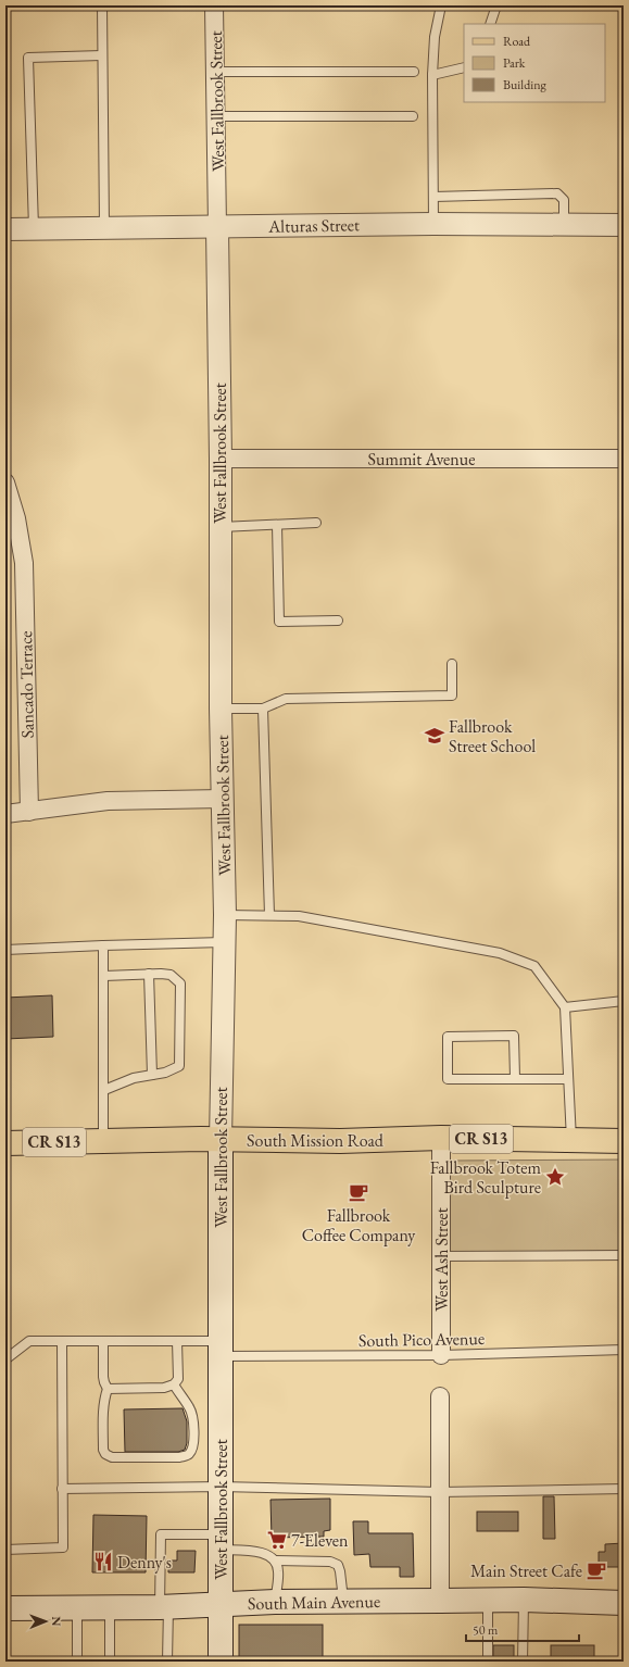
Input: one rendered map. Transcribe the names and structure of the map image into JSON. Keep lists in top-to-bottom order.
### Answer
{
  "streets": {
    "main road": [
      "West Fallbrook Street",
      "CR S13",
      "South Mission Road",
      "South Main Avenue"
    ],
    "street": [
      "Alturas Street",
      "Summit Avenue",
      "Sancado Terrace",
      "West Ash Street"
    ],
    "lane": ["South Pico Avenue"]
  },
  "crossings": [
    ["West Fallbrook Street", "Alturas Street"],
    ["West Fallbrook Street", "Summit Avenue"],
    ["West Fallbrook Street", "South Mission Road"],
    ["West Fallbrook Street", "South Pico Avenue"],
    ["West Fallbrook Street", "South Main Avenue"],
    ["South Mission Road", "West Ash Street"],
    ["West Ash Street", "South Pico Avenue"]
  ],
  "places": {
    "school or university": ["Fallbrook Street School"],
    "place": ["Fallbrook Totem Bird Sculpture"],
    "cafe": ["Fallbrook Coffee Company", "Main Street Cafe"],
    "supermarket": ["7-Eleven"],
    "restaurant": ["Denny's"]
  },
  "legend": ["Road", "Park", "Building"],
  "scale_bar": "50 m",
  "north": "right"
}
